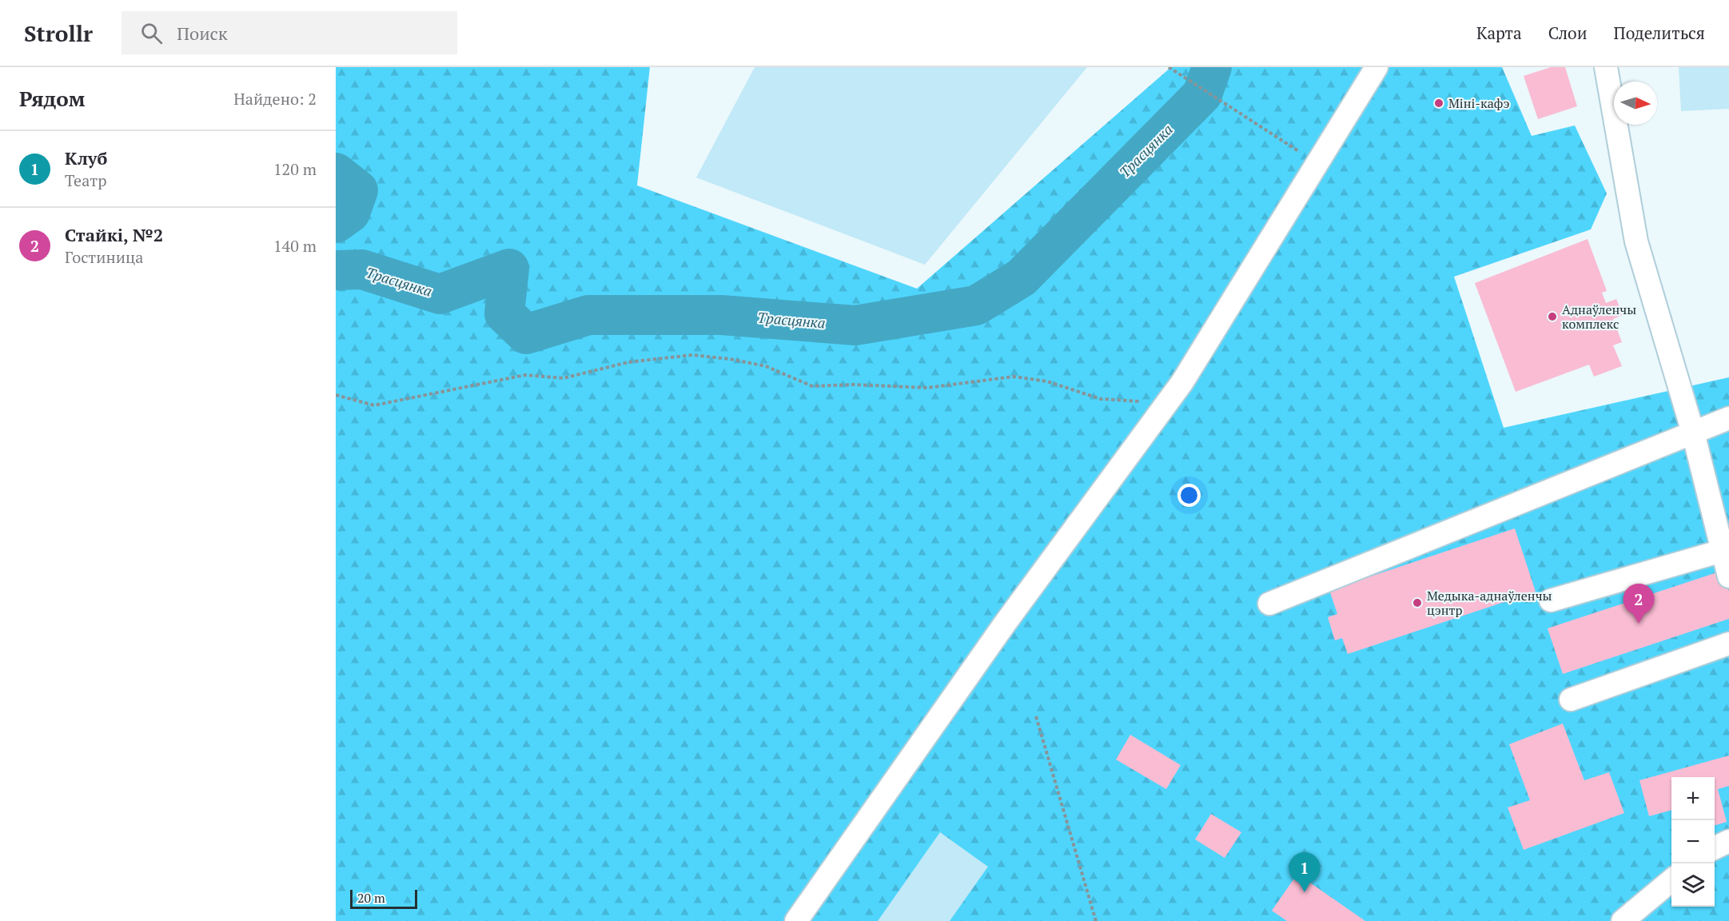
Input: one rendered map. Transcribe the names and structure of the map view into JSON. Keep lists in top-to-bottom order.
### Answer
{
  "water": ["Трасцянка"],
  "places": ["Міні-кафэ", "Аднаўленчы комплекс", "Медыка-аднаўленчы цэнтр"],
  "scale_bar": "20 m",
  "north": "right",
  "page": {
    "header": "Strollr",
    "search": "Поиск",
    "nav": ["Карта", "Слои", "Поделиться"],
    "heading": ["Рядом", "Найдено: 2"],
    "list": [
      {
        "mark": "1",
        "name": "Клуб",
        "note": "Театр",
        "value": "120 m"
      },
      {
        "mark": "2",
        "name": "Стайкі, №2",
        "note": "Гостиница",
        "value": "140 m"
      }
    ],
    "pins": ["2", "1"],
    "map_buttons": ["+", "−"],
    "scale": "20 m"
  }
}
